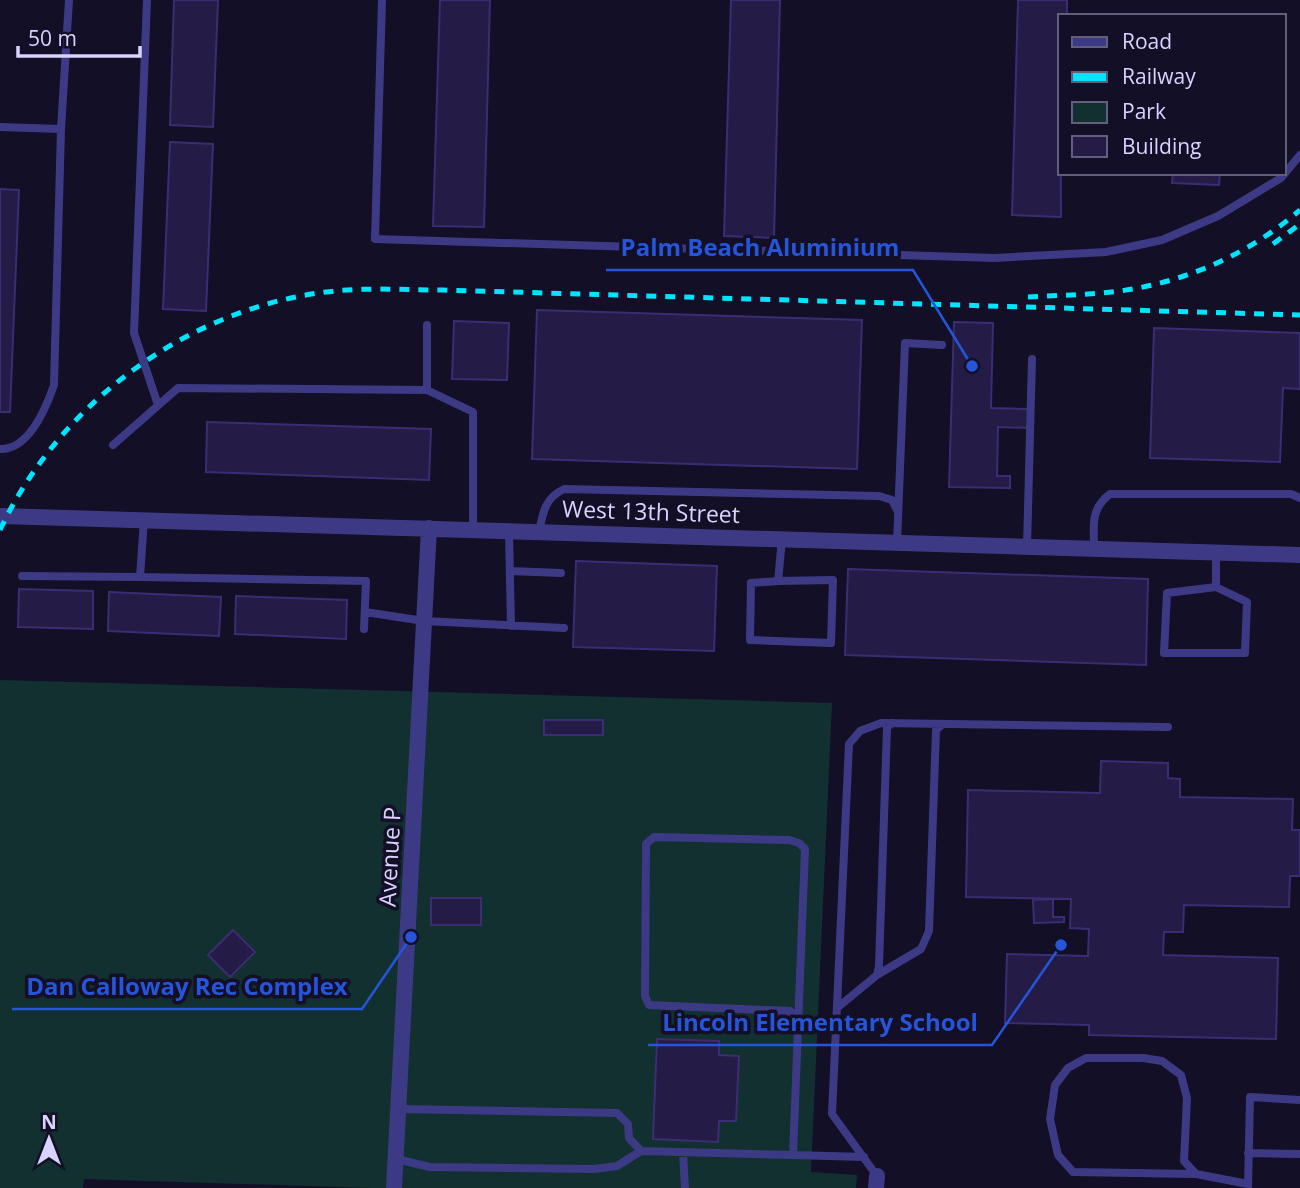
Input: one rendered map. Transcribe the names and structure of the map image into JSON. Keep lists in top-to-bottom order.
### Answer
{
  "streets": {
    "street": ["West 13th Street", "Avenue P"]
  },
  "crossings": [
    ["West 13th Street", "Avenue P"]
  ],
  "places": ["Palm Beach Aluminium", "Dan Calloway Rec Complex", "Lincoln Elementary School"],
  "legend": [
    "Road",
    "Railway",
    "Park",
    "Building"
  ],
  "scale_bar": "50 m",
  "north": "top"
}
